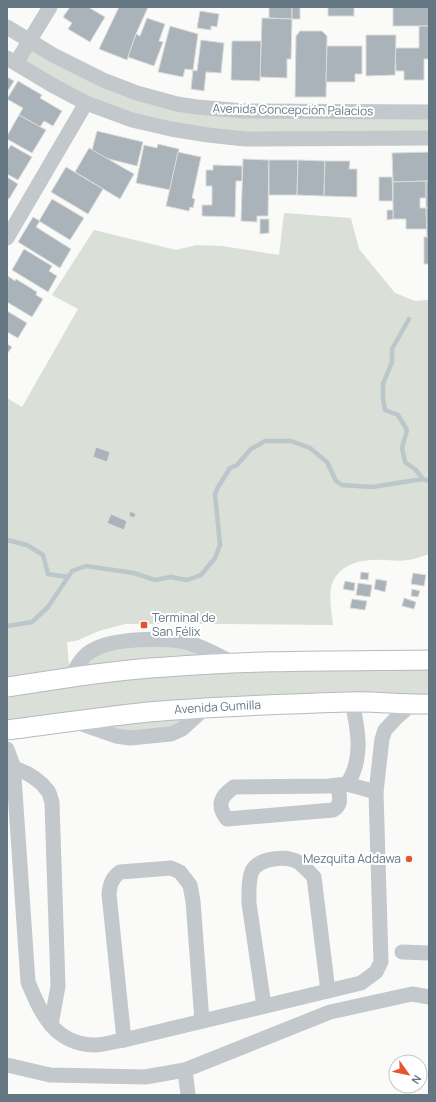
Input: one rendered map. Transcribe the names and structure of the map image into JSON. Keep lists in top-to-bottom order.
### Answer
{
  "streets": {
    "main road": ["Avenida Gumilla"],
    "street": ["Avenida Concepción Palacios"]
  },
  "places": {
    "transit": ["Terminal de San Félix"],
    "other": ["Mezquita Addawa"]
  },
  "north": "bottom right"
}
